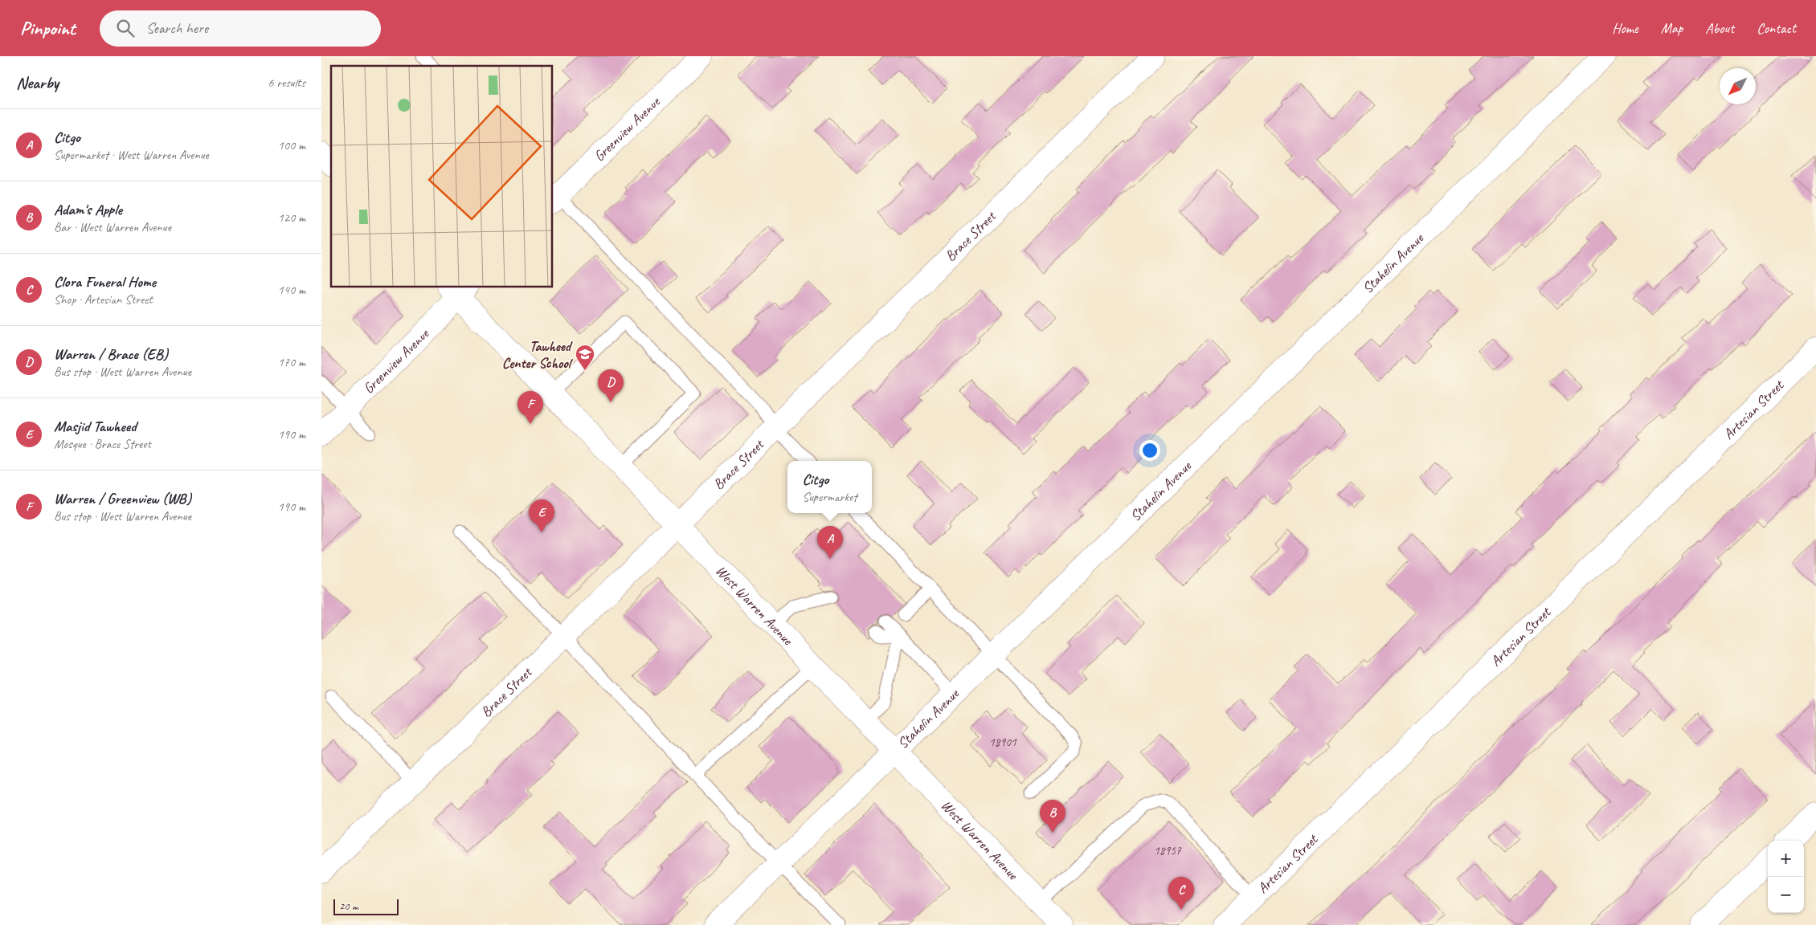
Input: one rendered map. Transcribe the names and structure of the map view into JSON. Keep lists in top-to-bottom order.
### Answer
{
  "streets": {
    "street": [
      "Greenview Avenue",
      "Brace Street",
      "Stahelin Avenue",
      "Artesian Street",
      "West Warren Avenue"
    ]
  },
  "crossings": [
    ["Greenview Avenue", "West Warren Avenue"],
    ["Brace Street", "West Warren Avenue"],
    ["Stahelin Avenue", "West Warren Avenue"]
  ],
  "places": {
    "school or university": ["Tawheed Center School"]
  },
  "house_numbers": ["18901", "18957"],
  "scale_bar": "20 m",
  "north": "bottom left",
  "page": {
    "header": "Pinpoint",
    "search": "Search here",
    "nav": [
      "Home",
      "Map",
      "About",
      "Contact"
    ],
    "heading": ["Nearby", "6 results"],
    "list": [
      {
        "mark": "A",
        "name": "Citgo",
        "note": "Supermarket · West Warren Avenue",
        "value": "100 m"
      },
      {
        "mark": "B",
        "name": "Adam's Apple",
        "note": "Bar · West Warren Avenue",
        "value": "120 m"
      },
      {
        "mark": "C",
        "name": "Clora Funeral Home",
        "note": "Shop · Artesian Street",
        "value": "140 m"
      },
      {
        "mark": "D",
        "name": "Warren / Brace (EB)",
        "note": "Bus stop · West Warren Avenue",
        "value": "170 m"
      },
      {
        "mark": "E",
        "name": "Masjid Tawheed",
        "note": "Mosque · Brace Street",
        "value": "190 m"
      },
      {
        "mark": "F",
        "name": "Warren / Greenview (WB)",
        "note": "Bus stop · West Warren Avenue",
        "value": "190 m"
      }
    ],
    "pins": [
      "D",
      "F",
      "E",
      "A",
      "B",
      "C"
    ],
    "popup": ["Citgo", "Supermarket"],
    "map_buttons": ["+", "−"],
    "scale": "20 m"
  }
}
